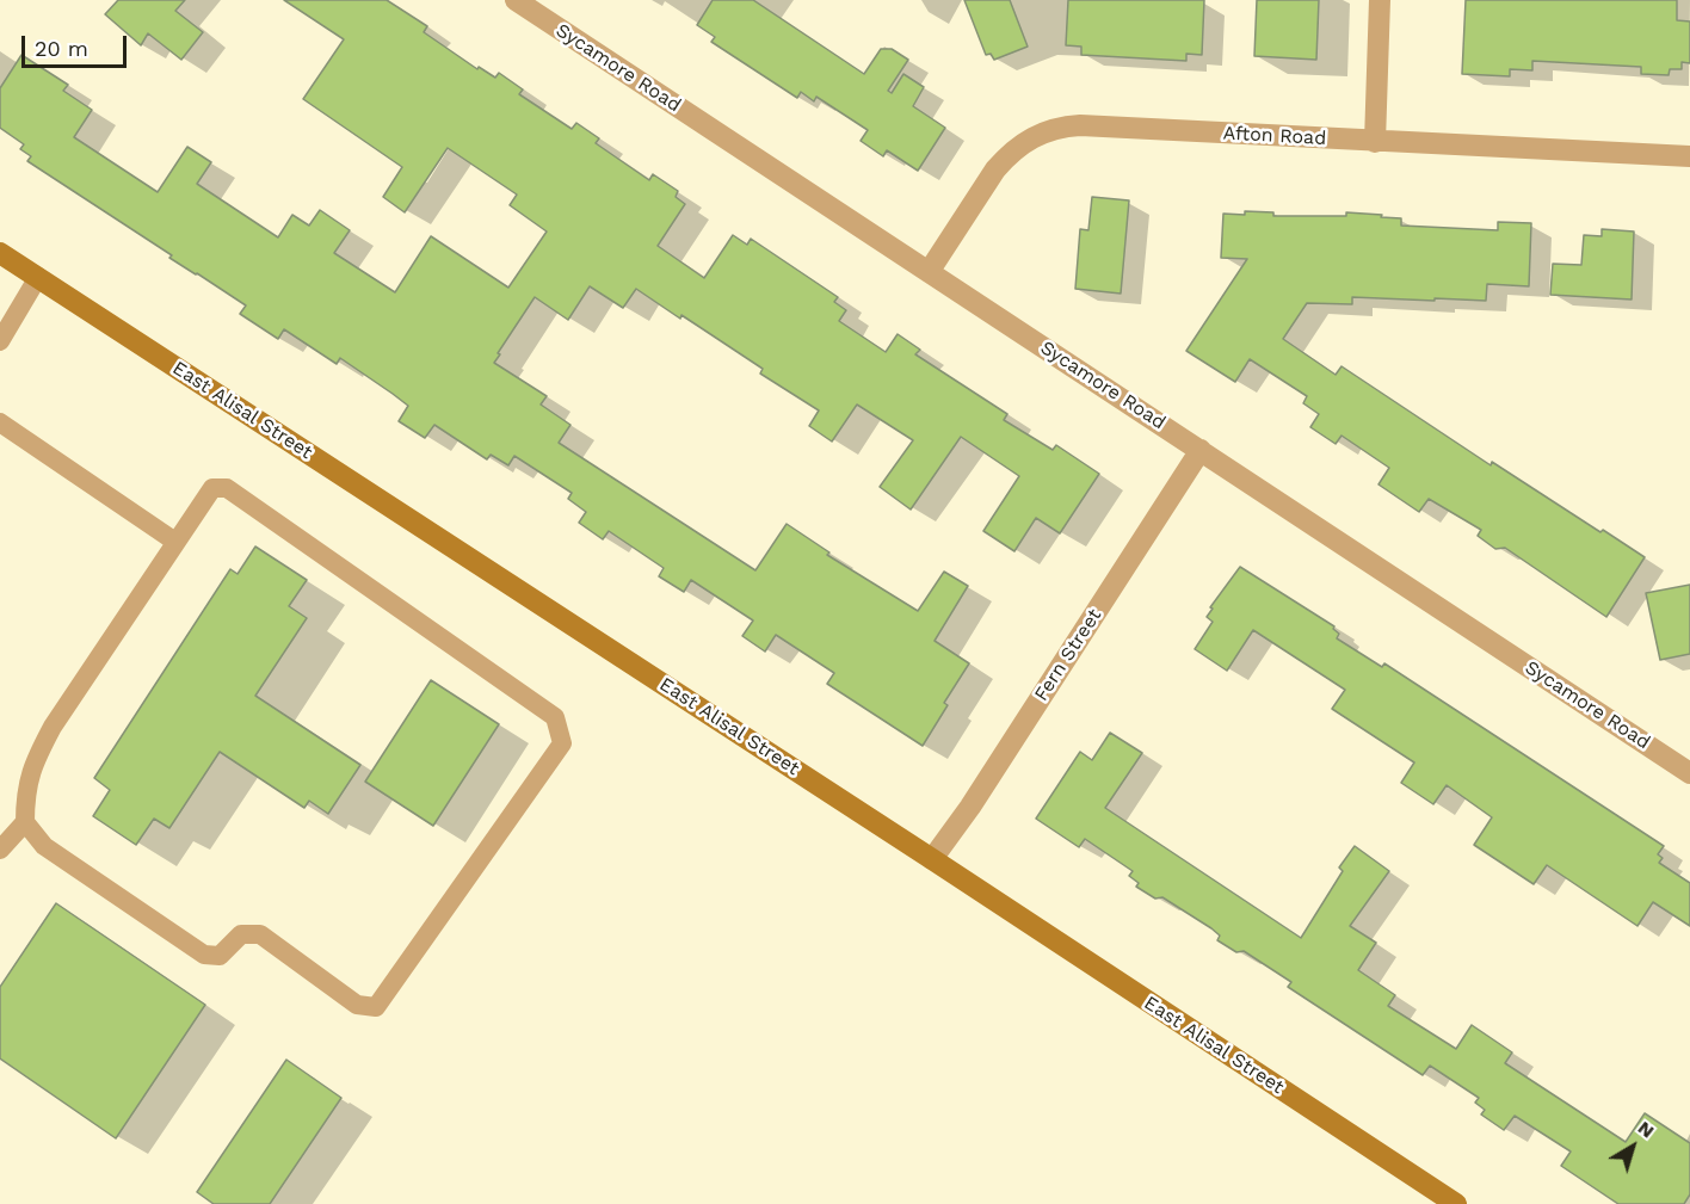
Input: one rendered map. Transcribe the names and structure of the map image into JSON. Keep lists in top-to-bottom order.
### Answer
{
  "streets": {
    "street": [
      "Sycamore Road",
      "Afton Road",
      "East Alisal Street",
      "Fern Street"
    ]
  },
  "crossings": [
    ["Sycamore Road", "Afton Road"],
    ["Sycamore Road", "Fern Street"],
    ["East Alisal Street", "Fern Street"]
  ],
  "scale_bar": "20 m",
  "north": "top right"
}
